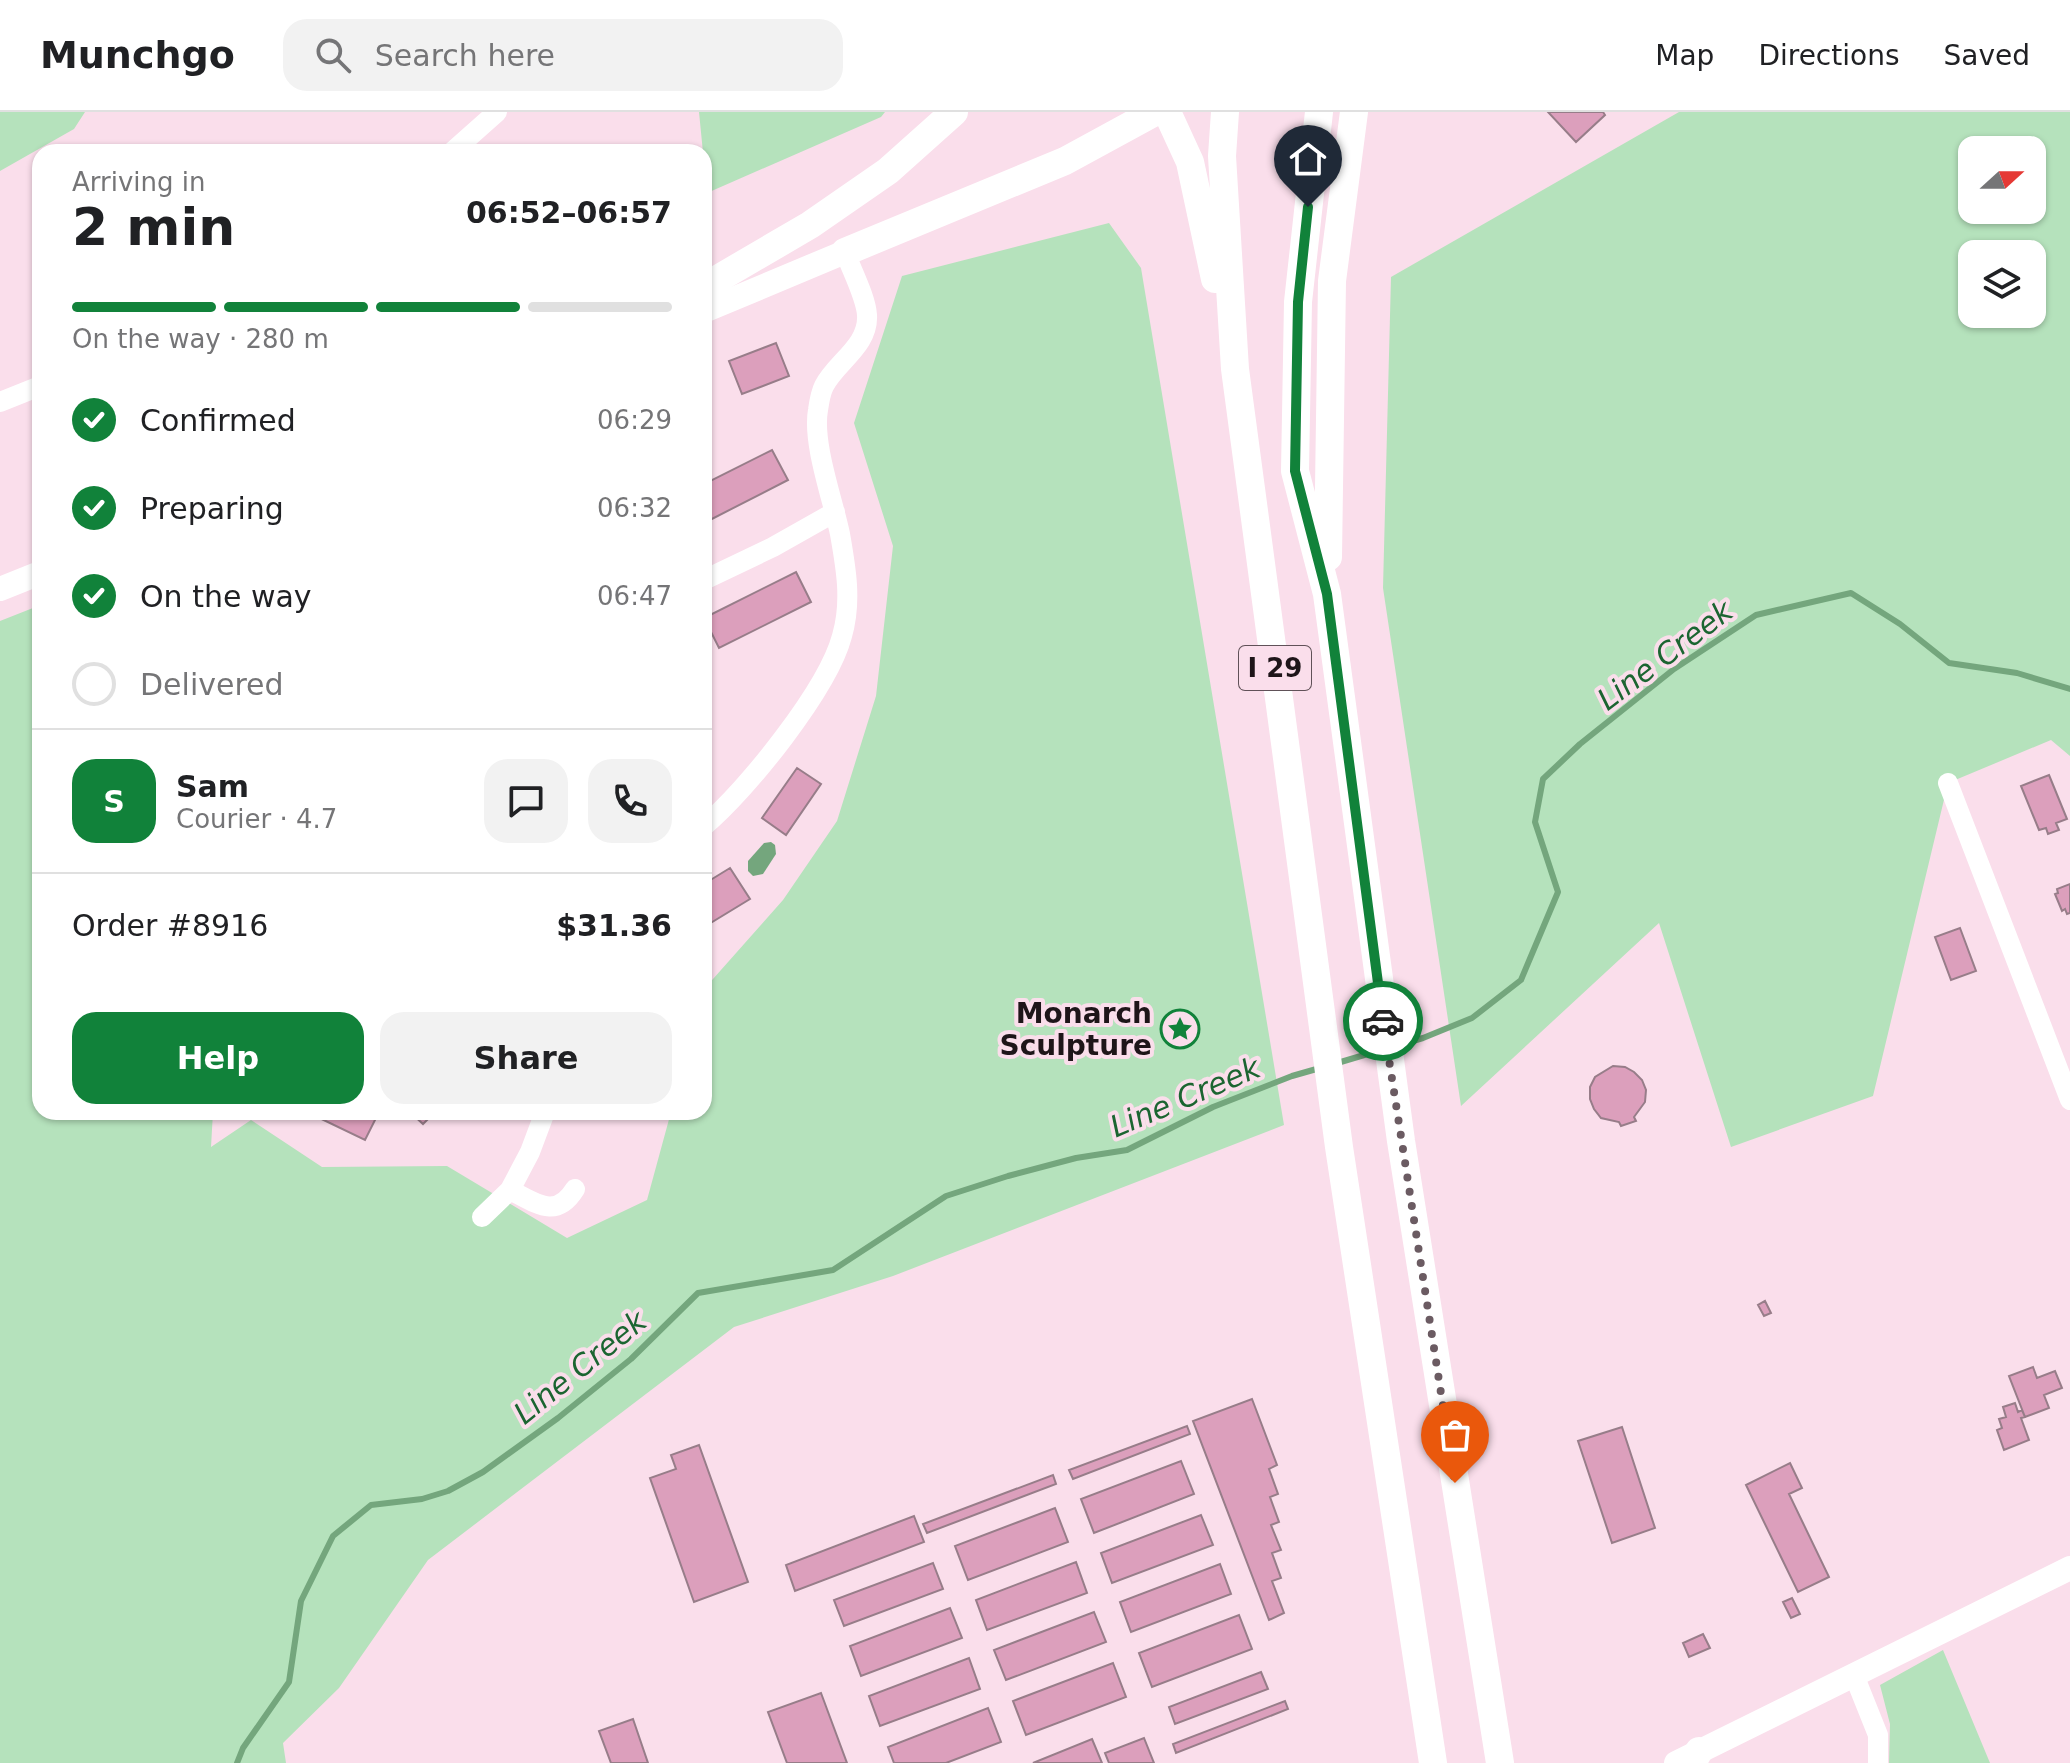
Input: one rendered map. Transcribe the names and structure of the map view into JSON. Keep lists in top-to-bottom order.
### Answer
{
  "streets": {
    "highway": ["I 29"]
  },
  "water": ["Line Creek"],
  "places": {
    "place": ["Monarch Sculpture"]
  },
  "north": "right",
  "page": {
    "header": "Munchgo",
    "search": "Search here",
    "nav": ["Map", "Directions", "Saved"],
    "heading": ["2 min", "Arriving in", "06:52–06:57"],
    "panel": [
      "Sam",
      "Courier · 4.7",
      "Order #8916",
      "$31.36"
    ],
    "bar": "On the way · 280 m",
    "list": [
      ["Confirmed", "06:29"],
      ["Preparing", "06:32"],
      ["On the way", "06:47"],
      "Delivered"
    ],
    "round": "S",
    "buttons": ["Help", "Share"]
  }
}
